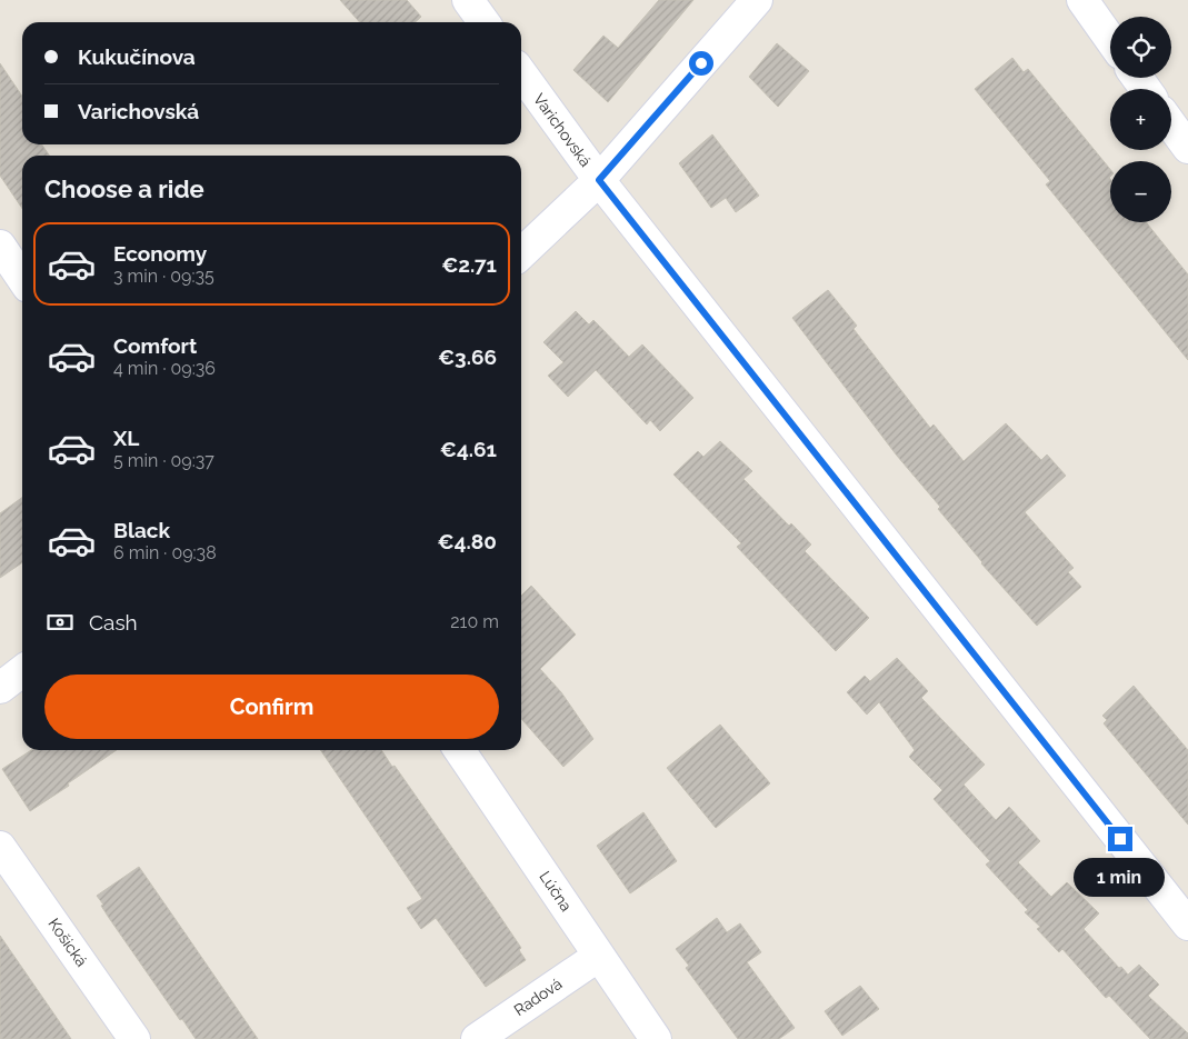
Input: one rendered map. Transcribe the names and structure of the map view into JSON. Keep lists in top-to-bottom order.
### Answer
{
  "streets": {
    "street": [
      "Varichovská",
      "Lúčna",
      "Košická",
      "Radová"
    ]
  },
  "crossings": [
    ["Lúčna", "Radová"]
  ],
  "page": {
    "map_buttons": ["+", "−"],
    "banner": ["Kukučínova", "Varichovská"],
    "heading": "Choose a ride",
    "list": [
      {
        "name": "Economy",
        "note": "3 min · 09:35",
        "value": "€2.71"
      },
      {
        "name": "Comfort",
        "note": "4 min · 09:36",
        "value": "€3.66"
      },
      {
        "name": "XL",
        "note": "5 min · 09:37",
        "value": "€4.61"
      },
      {
        "name": "Black",
        "note": "6 min · 09:38",
        "value": "€4.80"
      }
    ],
    "pay": ["Cash", "210 m"],
    "buttons": "Confirm",
    "bubble": "1 min"
  }
}
